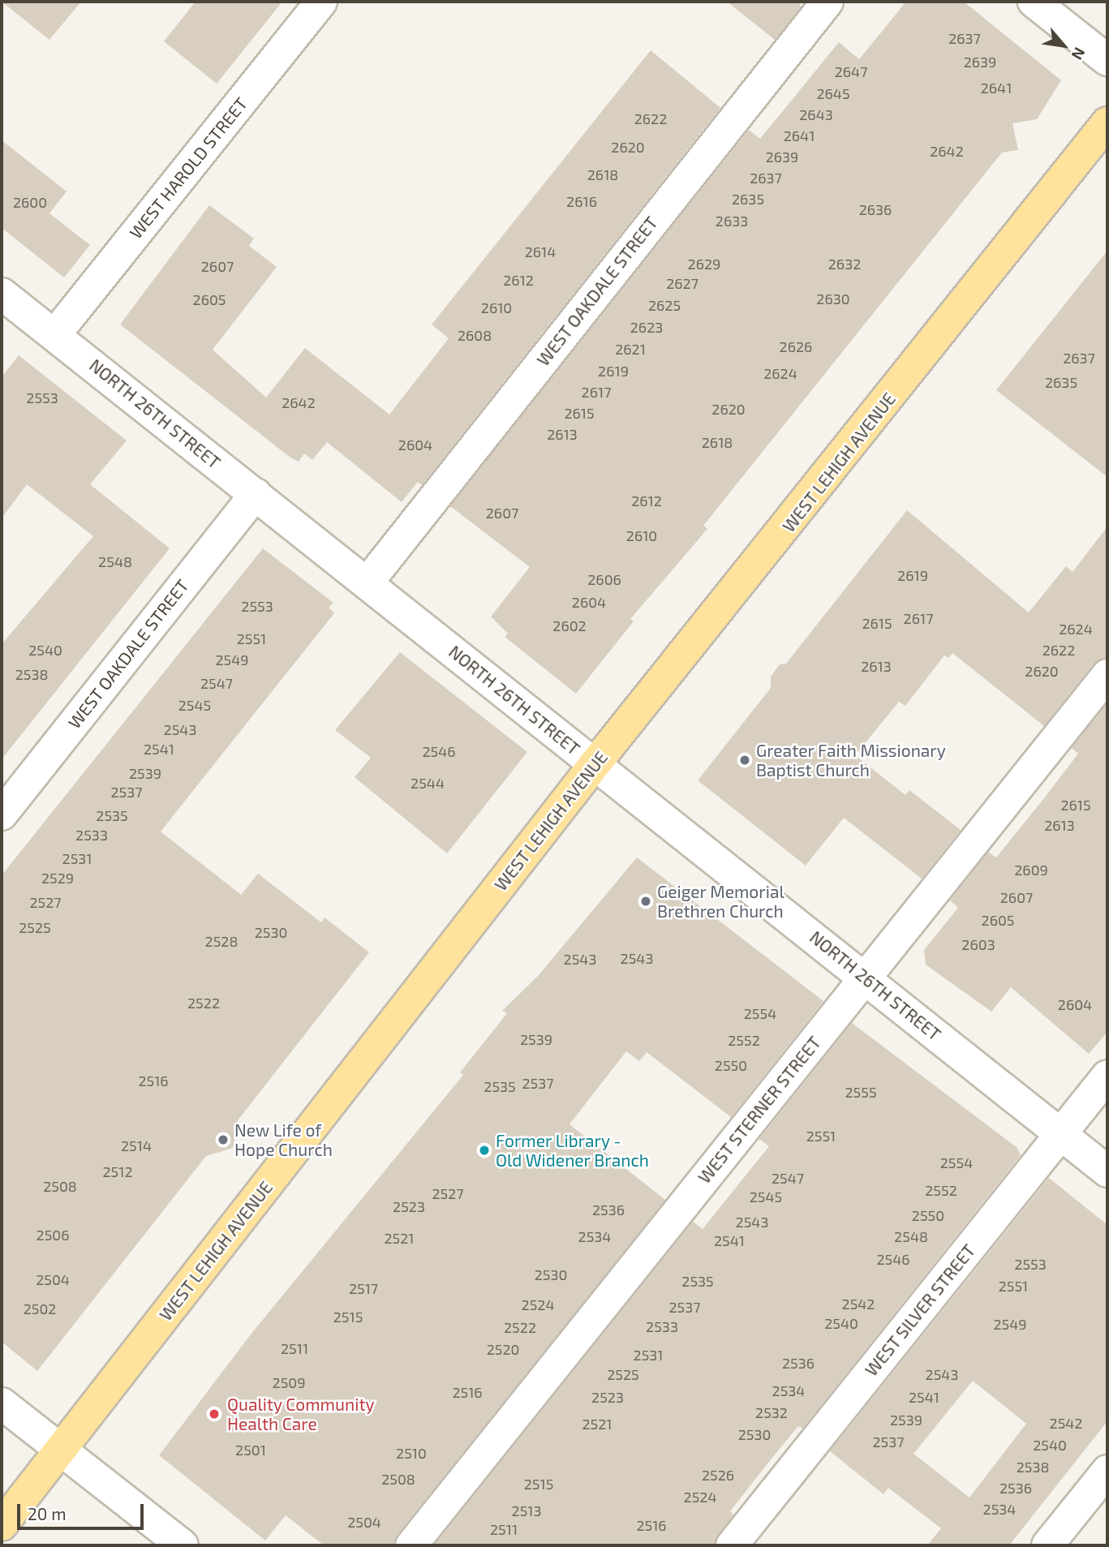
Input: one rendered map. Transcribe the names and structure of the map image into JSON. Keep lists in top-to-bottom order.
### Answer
{
  "streets": {
    "main road": ["WEST LEHIGH AVENUE"],
    "street": [
      "WEST HAROLD STREET",
      "WEST OAKDALE STREET",
      "NORTH 26TH STREET",
      "WEST STERNER STREET",
      "WEST SILVER STREET"
    ]
  },
  "crossings": [
    ["WEST HAROLD STREET", "NORTH 26TH STREET"],
    ["WEST OAKDALE STREET", "NORTH 26TH STREET"],
    ["NORTH 26TH STREET", "WEST LEHIGH AVENUE"],
    ["NORTH 26TH STREET", "WEST STERNER STREET"],
    ["NORTH 26TH STREET", "WEST SILVER STREET"]
  ],
  "places": [
    "Greater Faith Missionary Baptist Church",
    "Geiger Memorial Brethren Church",
    "New Life of Hope Church",
    "Former Library - Old Widener Branch",
    "Quality Community Health Care"
  ],
  "house_numbers": [
    "2637",
    "2639",
    "2647",
    "2641",
    "2645",
    "2643",
    "2622",
    "2641",
    "2620",
    "2642",
    "2639",
    "2618",
    "2637",
    "2635",
    "2616",
    "2600",
    "2636",
    "2633",
    "2614",
    "2629",
    "2632",
    "2607",
    "2612",
    "2627",
    "2630",
    "2605",
    "2625",
    "2610",
    "2623",
    "2608",
    "2626",
    "2621",
    "2637",
    "2619",
    "2624",
    "2635",
    "2617",
    "2553",
    "2642",
    "2620",
    "2615",
    "2613",
    "2618",
    "2604",
    "2612",
    "2607",
    "2610",
    "2548",
    "2619",
    "2606",
    "2604",
    "2553",
    "2617",
    "2615",
    "2602",
    "2624",
    "2551",
    "2540",
    "2622",
    "2549",
    "2613",
    "2620",
    "2538",
    "2547",
    "2545",
    "2543",
    "2541",
    "2546",
    "2539",
    "2544",
    "2537",
    "2615",
    "2535",
    "2613",
    "2533",
    "2531",
    "2609",
    "2529",
    "2607",
    "2527",
    "2605",
    "2525",
    "2530",
    "2528",
    "2603",
    "2543",
    "2543",
    "2522",
    "2604",
    "2554",
    "2539",
    "2552",
    "2550",
    "2516",
    "2537",
    "2535",
    "2555",
    "2551",
    "2514",
    "2554",
    "2512",
    "2547",
    "2508",
    "2552",
    "2527",
    "2545",
    "2523",
    "2536",
    "2550",
    "2543",
    "2506",
    "2534",
    "2548",
    "2521",
    "2541",
    "2546",
    "2553",
    "2530",
    "2504",
    "2535",
    "2551",
    "2517",
    "2542",
    "2524",
    "2537",
    "2502",
    "2515",
    "2540",
    "2549",
    "2533",
    "2522",
    "2511",
    "2520",
    "2531",
    "2536",
    "2525",
    "2543",
    "2509",
    "2534",
    "2516",
    "2523",
    "2541",
    "2532",
    "2539",
    "2542",
    "2521",
    "2530",
    "2537",
    "2540",
    "2501",
    "2510",
    "2538",
    "2526",
    "2508",
    "2515",
    "2536",
    "2524",
    "2534",
    "2513",
    "2504",
    "2516",
    "2511"
  ],
  "scale_bar": "20 m",
  "north": "bottom right"
}
